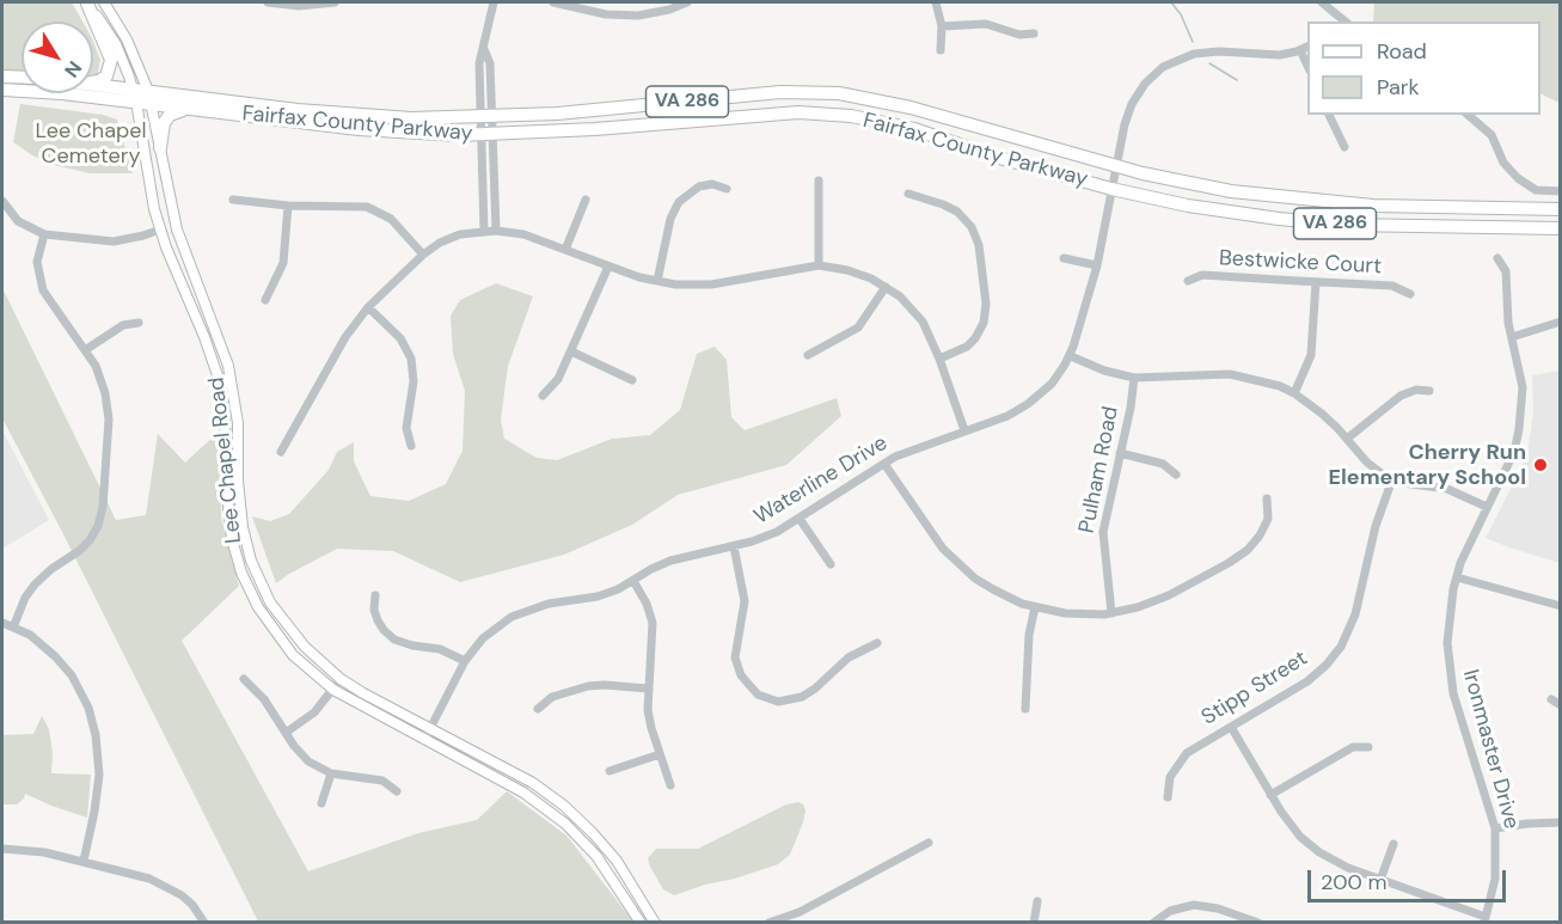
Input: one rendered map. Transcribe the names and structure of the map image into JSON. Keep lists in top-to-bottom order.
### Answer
{
  "streets": {
    "highway": ["VA 286", "Fairfax County Parkway"],
    "main road": ["Lee Chapel Road"],
    "street": [
      "Bestwicke Court",
      "Pulham Road",
      "Waterline Drive",
      "Stipp Street",
      "Ironmaster Drive"
    ]
  },
  "crossings": [
    ["Fairfax County Parkway", "Lee Chapel Road"],
    ["Fairfax County Parkway", "Waterline Drive"],
    ["Lee Chapel Road", "Waterline Drive"]
  ],
  "parks": ["Lee Chapel Cemetery"],
  "places": ["Cherry Run Elementary School"],
  "legend": ["Road", "Park"],
  "scale_bar": "200 m",
  "north": "bottom right"
}
